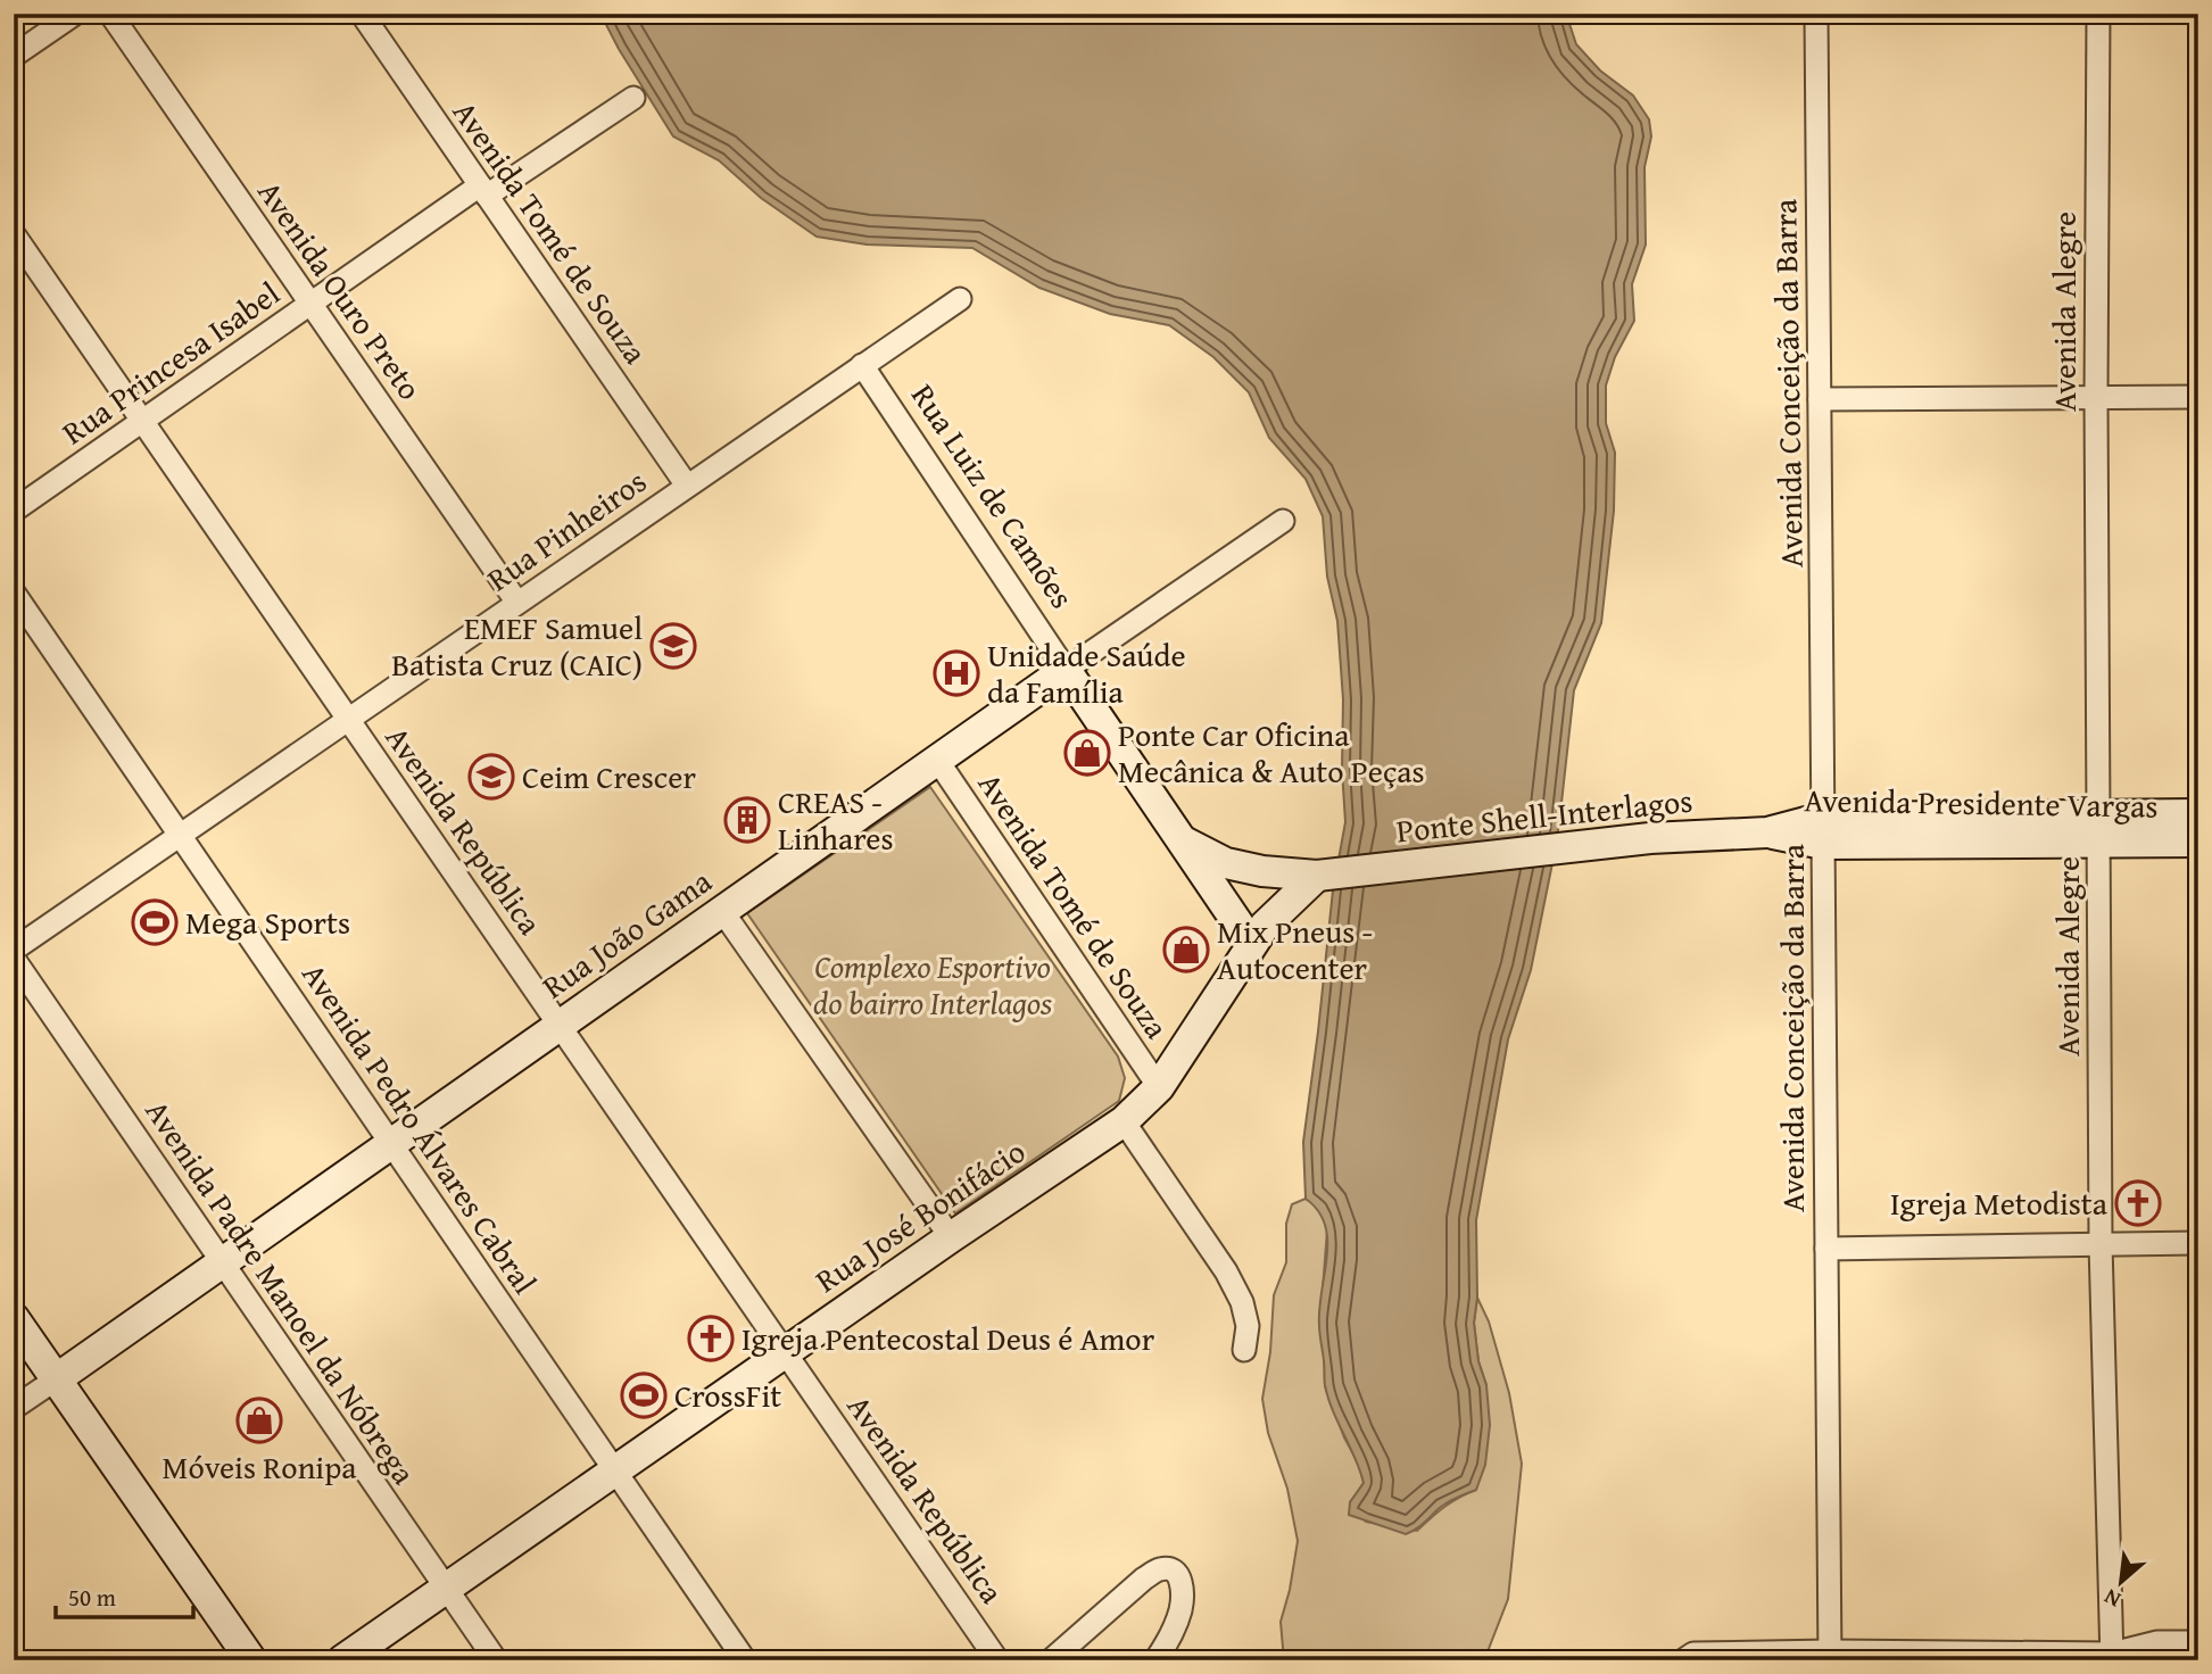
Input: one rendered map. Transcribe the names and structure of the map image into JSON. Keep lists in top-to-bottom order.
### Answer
{
  "streets": {
    "main road": [
      "Rua Luiz de Camões",
      "Avenida Presidente Vargas",
      "Ponte Shell-Interlagos",
      "Rua João Gama",
      "Rua José Bonifácio"
    ],
    "street": [
      "Avenida Tomé de Souza",
      "Avenida Ouro Preto",
      "Avenida Alegre",
      "Rua Princesa Isabel",
      "Avenida Conceição da Barra",
      "Rua Pinheiros",
      "Avenida República",
      "Avenida Pedro Álvares Cabral",
      "Avenida Padre Manoel da Nóbrega"
    ]
  },
  "crossings": [
    ["Avenida Tomé de Souza", "Rua Princesa Isabel"],
    ["Avenida Tomé de Souza", "Rua Pinheiros"],
    ["Avenida Tomé de Souza", "Rua João Gama"],
    ["Avenida Tomé de Souza", "Rua José Bonifácio"],
    ["Avenida Ouro Preto", "Rua Princesa Isabel"],
    ["Avenida Ouro Preto", "Rua Pinheiros"],
    ["Avenida Alegre", "Avenida Presidente Vargas"],
    ["Rua Princesa Isabel", "Avenida República"],
    ["Avenida Conceição da Barra", "Avenida Presidente Vargas"],
    ["Rua Luiz de Camões", "Rua Pinheiros"],
    ["Rua Luiz de Camões", "Ponte Shell-Interlagos"],
    ["Rua Luiz de Camões", "Rua João Gama"],
    ["Rua Luiz de Camões", "Rua José Bonifácio"],
    ["Rua Pinheiros", "Avenida República"],
    ["Rua Pinheiros", "Avenida Pedro Álvares Cabral"],
    ["Avenida Presidente Vargas", "Ponte Shell-Interlagos"],
    ["Ponte Shell-Interlagos", "Rua José Bonifácio"],
    ["Avenida República", "Rua João Gama"],
    ["Avenida República", "Rua José Bonifácio"],
    ["Rua João Gama", "Avenida Pedro Álvares Cabral"],
    ["Rua João Gama", "Avenida Padre Manoel da Nóbrega"],
    ["Avenida Pedro Álvares Cabral", "Rua José Bonifácio"],
    ["Rua José Bonifácio", "Avenida Padre Manoel da Nóbrega"]
  ],
  "parks": ["Complexo Esportivo do bairro Interlagos"],
  "places": {
    "school or university": ["EMEF Samuel Batista Cruz (CAIC)", "Ceim Crescer"],
    "hospital": ["Unidade Saúde da Família"],
    "shop": ["Ponte Car Oficina Mecânica & Auto Peças", "Mix Pneus - Autocenter", "Móveis Ronipa"],
    "building": ["CREAS - Linhares"],
    "sports": ["Mega Sports", "CrossFit"],
    "church": ["Igreja Metodista", "Igreja Pentecostal Deus é Amor"]
  },
  "scale_bar": "50 m",
  "north": "bottom left"
}
